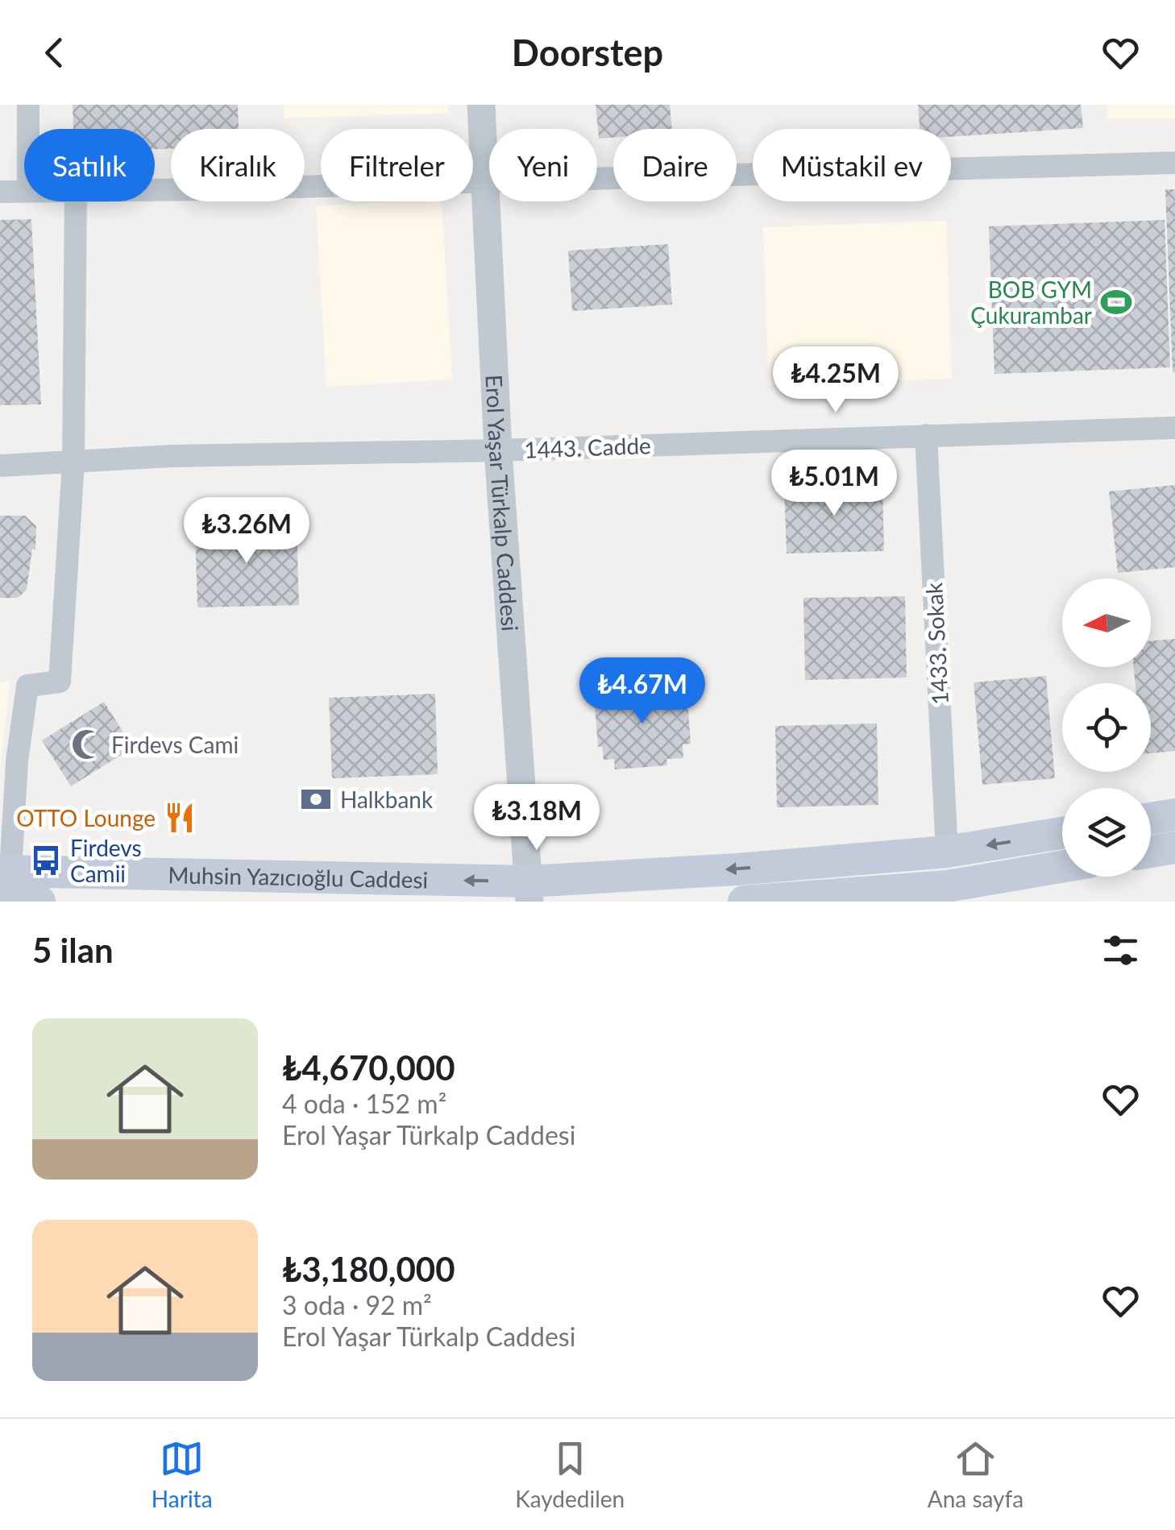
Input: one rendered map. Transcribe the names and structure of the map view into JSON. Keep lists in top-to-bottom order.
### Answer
{
  "streets": {
    "main road": ["Muhsin Yazıcıoğlu Caddesi"],
    "street": ["1443. Cadde", "Erol Yaşar Türkalp Caddesi", "1433. Sokak"]
  },
  "crossings": [
    ["1443. Cadde", "Erol Yaşar Türkalp Caddesi"],
    ["1443. Cadde", "1433. Sokak"],
    ["Erol Yaşar Türkalp Caddesi", "Muhsin Yazıcıoğlu Caddesi"],
    ["1433. Sokak", "Muhsin Yazıcıoğlu Caddesi"]
  ],
  "places": {
    "sports": ["BOB GYM Çukurambar"],
    "mosque": ["Firdevs Cami"],
    "bank": ["Halkbank"],
    "restaurant": ["OTTO Lounge"],
    "bus stop": ["Firdevs Camii"]
  },
  "north": "left",
  "page": {
    "header": "Doorstep",
    "chip": [
      "Satılık",
      "Kiralık",
      "Filtreler",
      "Yeni",
      "Daire",
      "Müstakil ev"
    ],
    "price": [
      "₺4.25M",
      "₺5.01M",
      "₺3.26M",
      "₺4.67M",
      "₺3.18M"
    ],
    "heading": "5 ilan",
    "list": [
      {
        "name": "₺4,670,000",
        "note": "4 oda · 152 m² · Erol Yaşar Türkalp Caddesi"
      },
      {
        "name": "₺3,180,000",
        "note": "3 oda · 92 m² · Erol Yaşar Türkalp Caddesi"
      }
    ],
    "tabs": ["Harita", "Kaydedilen", "Ana sayfa"]
  }
}
